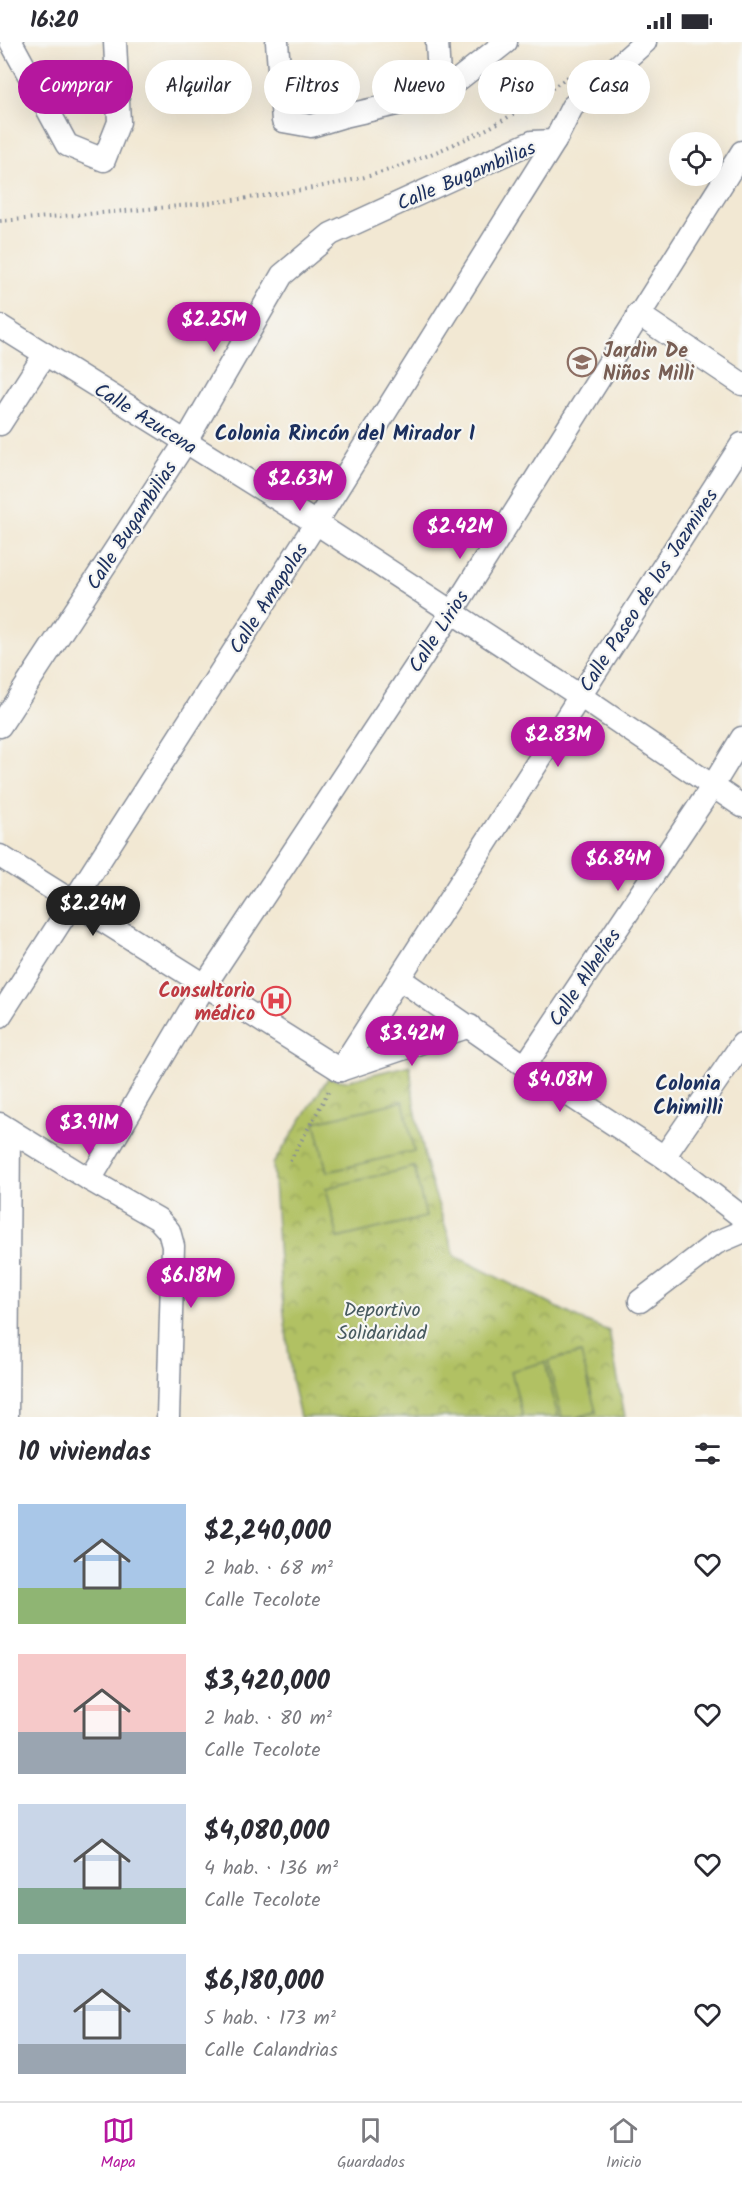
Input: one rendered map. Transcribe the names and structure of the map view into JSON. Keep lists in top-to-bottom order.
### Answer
{
  "streets": {
    "street": [
      "Calle Bugambilias",
      "Calle Azucena",
      "Calle Paseo de los Jazmines",
      "Calle Amapolas",
      "Calle Lirios",
      "Calle Alhelíes"
    ]
  },
  "crossings": [
    ["Calle Bugambilias", "Calle Azucena"],
    ["Calle Bugambilias", "Calle Amapolas"],
    ["Calle Azucena", "Calle Paseo de los Jazmines"],
    ["Calle Azucena", "Calle Amapolas"],
    ["Calle Azucena", "Calle Lirios"],
    ["Calle Azucena", "Calle Alhelíes"]
  ],
  "districts": ["Colonia Rincón del Mirador I", "Colonia Chimilli"],
  "parks": ["Deportivo Solidaridad"],
  "places": {
    "school or university": ["Jardin De Niños Milli"],
    "hospital": ["Consultorio médico"]
  },
  "page": {
    "status": "16:20",
    "chip": [
      "Comprar",
      "Alquilar",
      "Filtros",
      "Nuevo",
      "Piso",
      "Casa"
    ],
    "price": [
      "$2.25M",
      "$2.63M",
      "$2.42M",
      "$2.83M",
      "$6.84M",
      "$2.24M",
      "$3.42M",
      "$4.08M",
      "$3.91M",
      "$6.18M"
    ],
    "heading": "10 viviendas",
    "list": [
      {
        "name": "$2,240,000",
        "note": "2 hab. · 68 m² · Calle Tecolote"
      },
      {
        "name": "$3,420,000",
        "note": "2 hab. · 80 m² · Calle Tecolote"
      },
      {
        "name": "$4,080,000",
        "note": "4 hab. · 136 m² · Calle Tecolote"
      },
      {
        "name": "$6,180,000",
        "note": "5 hab. · 173 m² · Calle Calandrias"
      }
    ],
    "tabs": ["Mapa", "Guardados", "Inicio"]
  }
}
